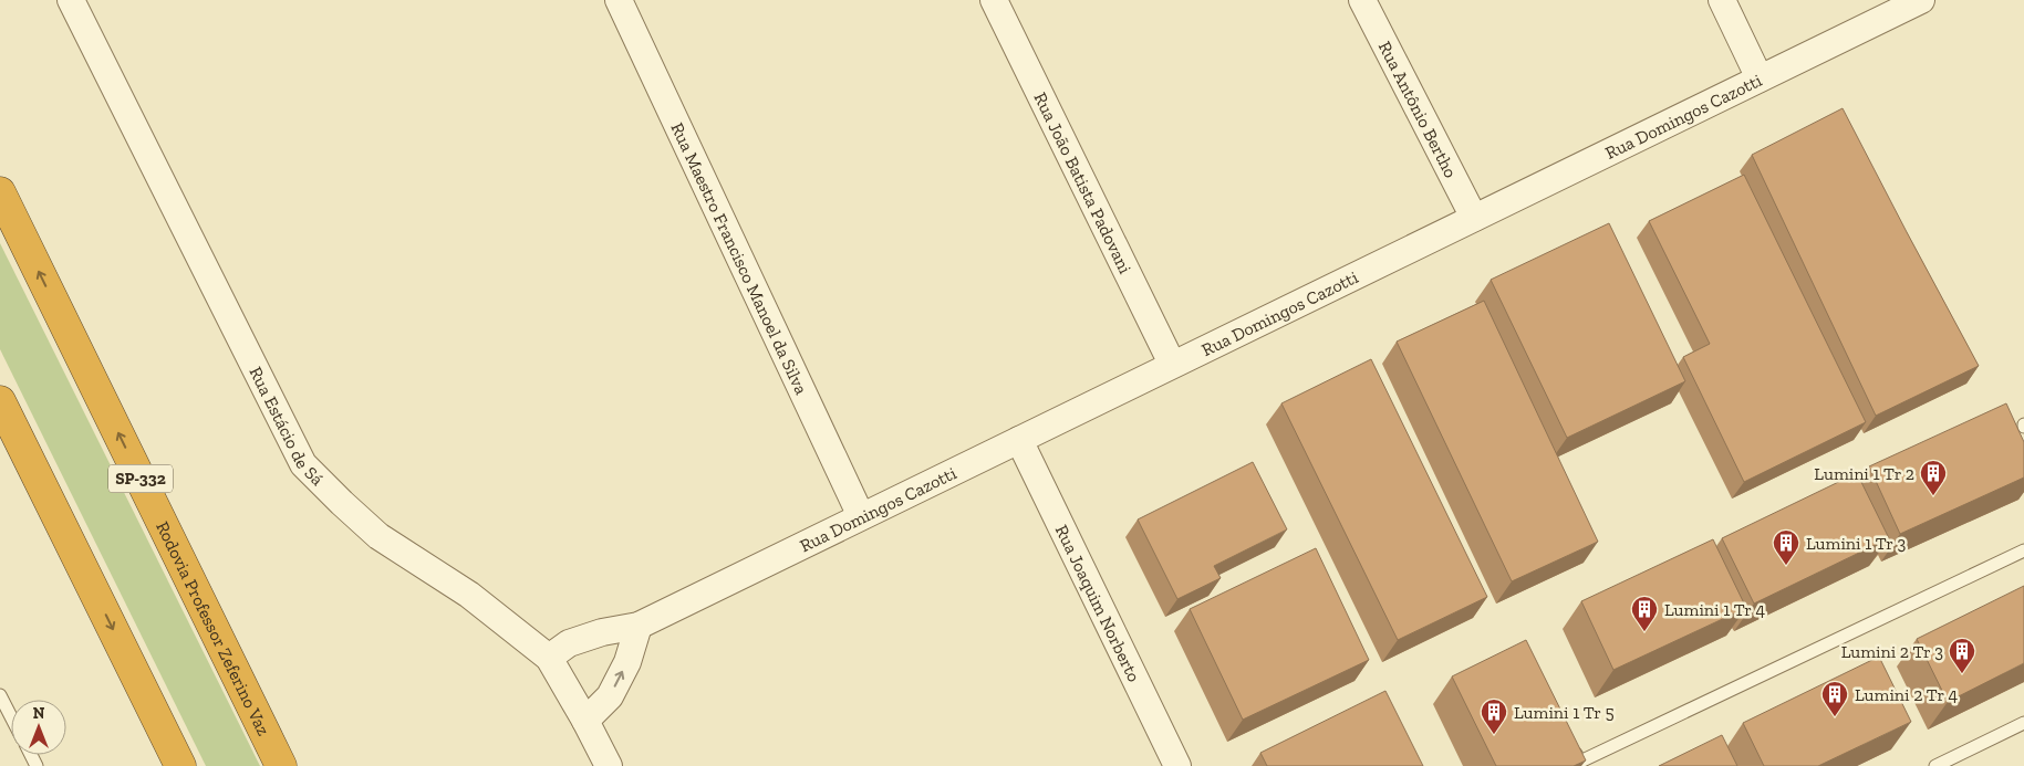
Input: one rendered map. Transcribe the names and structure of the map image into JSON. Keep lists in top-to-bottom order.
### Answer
{
  "streets": {
    "highway": ["SP-332", "Rodovia Professor Zeferino Vaz"],
    "street": [
      "Rua Antônio Bertho",
      "Rua Domingos Cazotti",
      "Rua João Batista Padovani",
      "Rua Maestro Francisco Manoel da Silva",
      "Rua Estácio de Sá",
      "Rua Joaquim Norberto"
    ]
  },
  "crossings": [
    ["Rua Antônio Bertho", "Rua Domingos Cazotti"],
    ["Rua Domingos Cazotti", "Rua João Batista Padovani"],
    ["Rua Domingos Cazotti", "Rua Maestro Francisco Manoel da Silva"],
    ["Rua Domingos Cazotti", "Rua Estácio de Sá"],
    ["Rua Domingos Cazotti", "Rua Joaquim Norberto"]
  ],
  "places": {
    "building": [
      "Lumini 1 Tr 2",
      "Lumini 1 Tr 3",
      "Lumini 1 Tr 4",
      "Lumini 2 Tr 3",
      "Lumini 2 Tr 4",
      "Lumini 1 Tr 5"
    ]
  },
  "north": "top"
}
